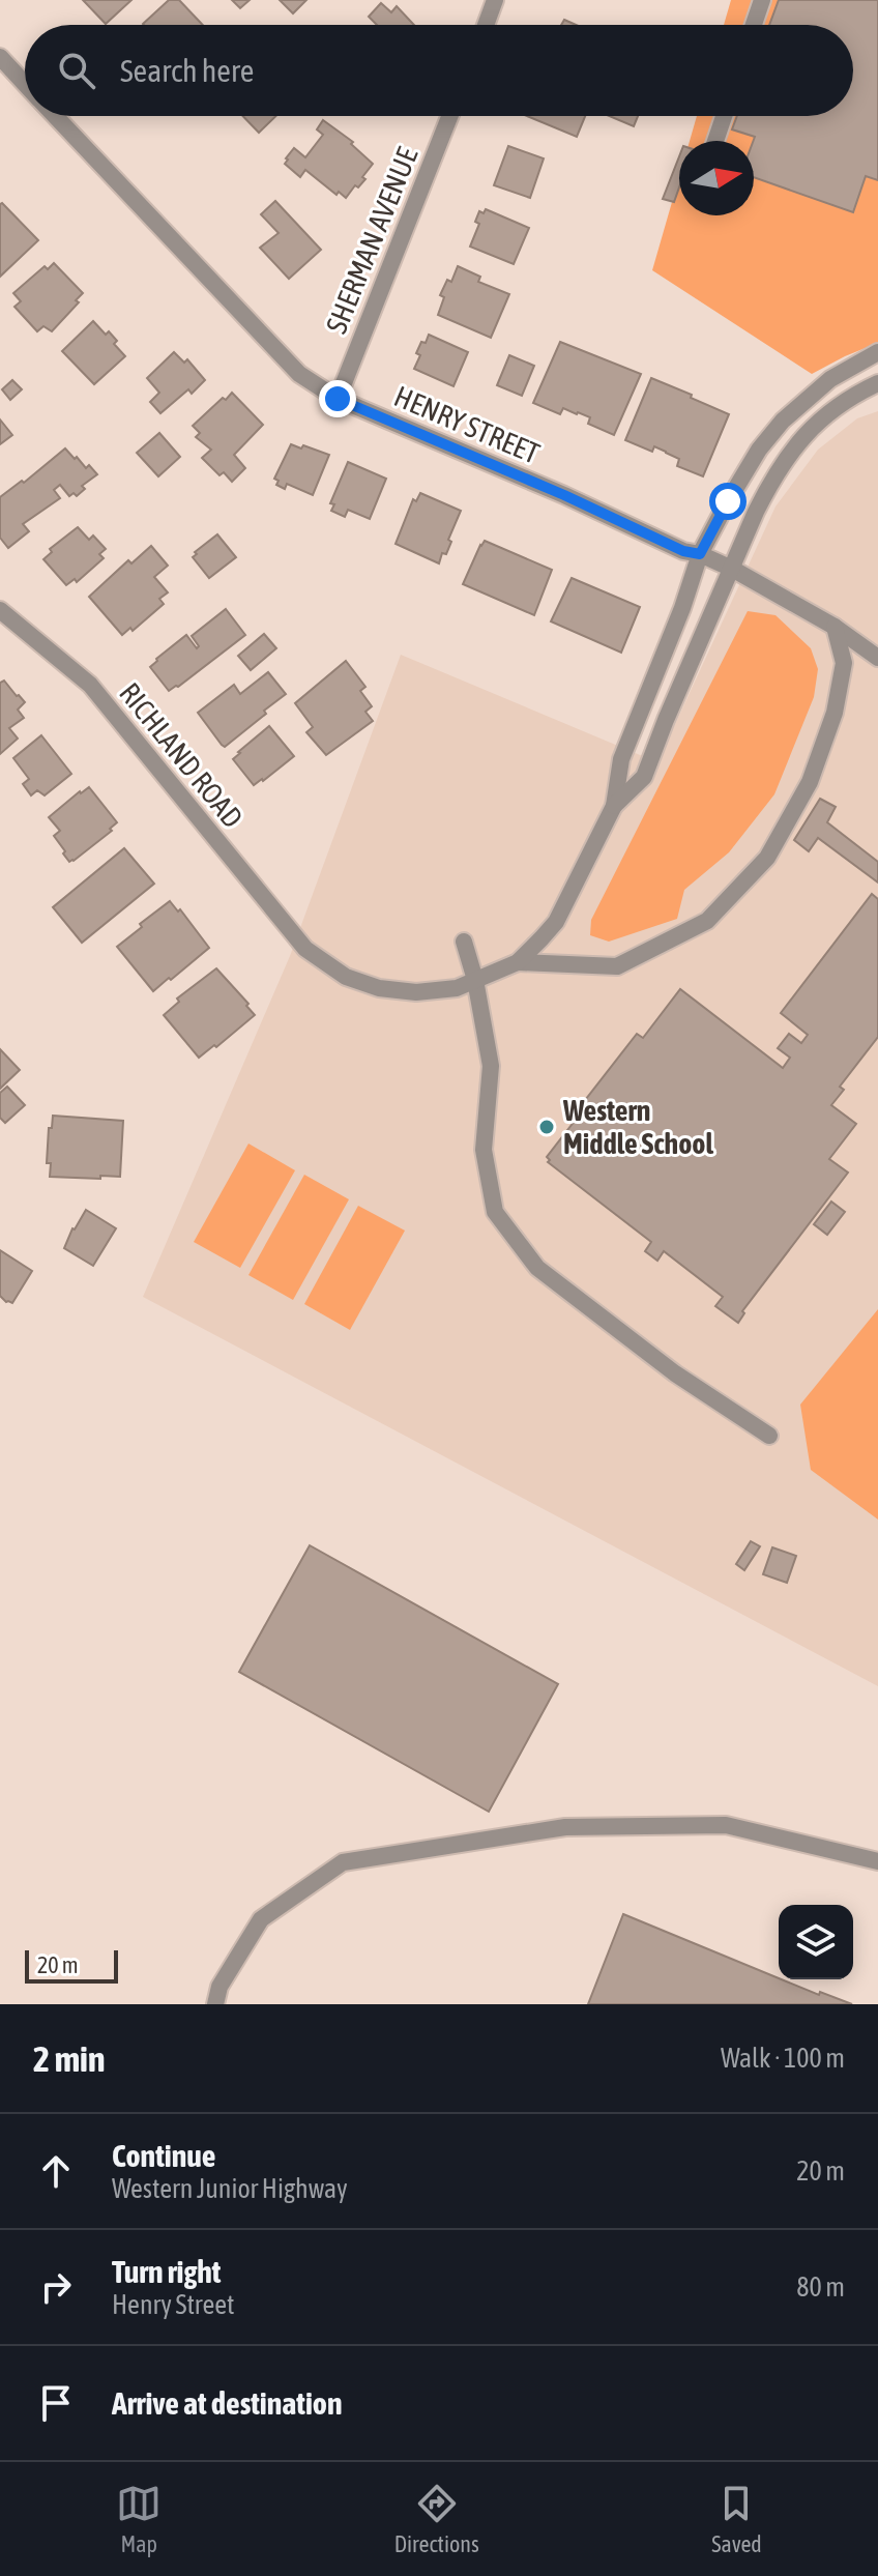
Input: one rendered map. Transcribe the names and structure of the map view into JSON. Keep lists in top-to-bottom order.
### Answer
{
  "streets": {
    "street": ["SHERMAN AVENUE", "HENRY STREET", "RICHLAND ROAD"]
  },
  "crossings": [
    ["SHERMAN AVENUE", "HENRY STREET"]
  ],
  "places": ["Western Middle School"],
  "scale_bar": "20 m",
  "north": "right",
  "page": {
    "search": "Search here",
    "scale": "20 m",
    "heading": ["2 min", "Walk · 100 m"],
    "list": [
      ["Continue", "Western Junior Highway", "20 m"],
      ["Turn right", "Henry Street", "80 m"],
      "Arrive at destination"
    ],
    "nav": ["Map", "Directions", "Saved"]
  }
}
